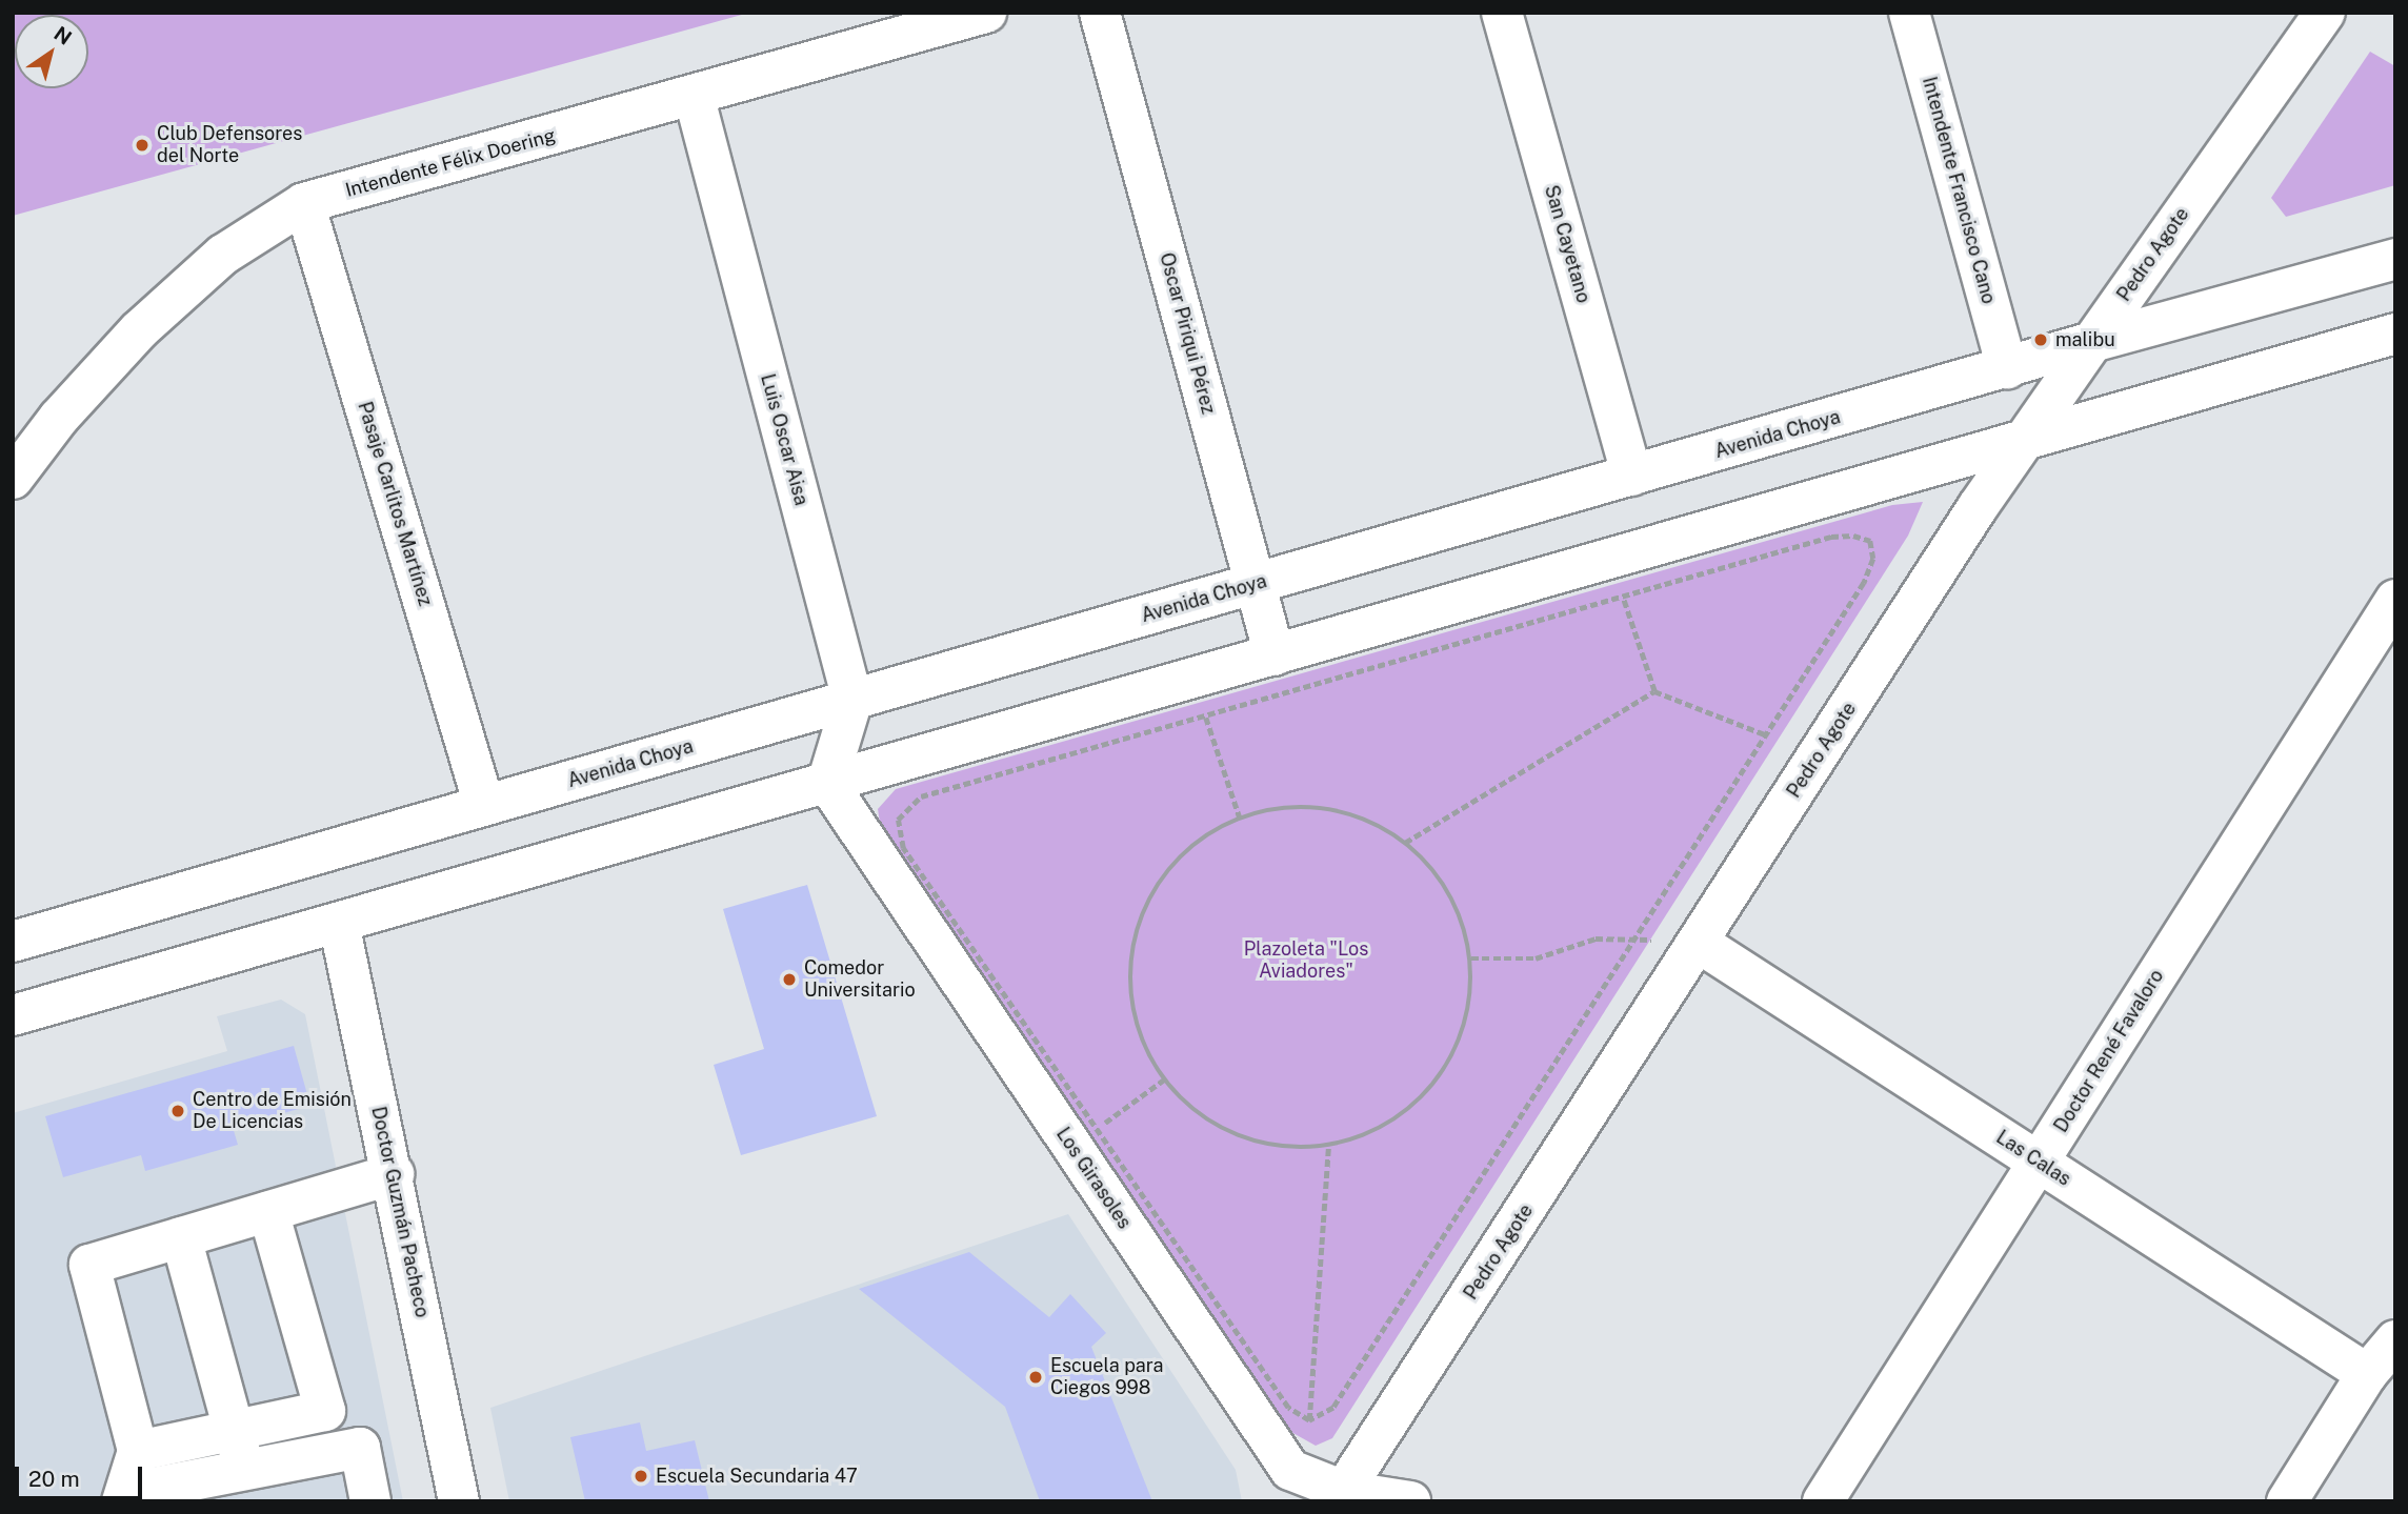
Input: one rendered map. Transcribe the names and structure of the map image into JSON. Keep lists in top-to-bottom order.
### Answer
{
  "streets": {
    "street": [
      "Intendente Félix Doering",
      "Intendente Francisco Cano",
      "San Cayetano",
      "Pedro Agote",
      "Oscar Piriqui Pérez",
      "Avenida Choya",
      "Luis Oscar Aisa",
      "Pasaje Carlitos Martínez",
      "Doctor René Favaloro",
      "Las Calas",
      "Los Girasoles",
      "Doctor Guzmán Pacheco"
    ]
  },
  "crossings": [
    ["Intendente Félix Doering", "Luis Oscar Aisa"],
    ["Intendente Félix Doering", "Pasaje Carlitos Martínez"],
    ["Intendente Francisco Cano", "Avenida Choya"],
    ["San Cayetano", "Avenida Choya"],
    ["Pedro Agote", "Avenida Choya"],
    ["Pedro Agote", "Las Calas"],
    ["Pedro Agote", "Los Girasoles"],
    ["Oscar Piriqui Pérez", "Avenida Choya"],
    ["Avenida Choya", "Luis Oscar Aisa"],
    ["Avenida Choya", "Pasaje Carlitos Martínez"],
    ["Doctor René Favaloro", "Las Calas"]
  ],
  "parks": ["Plazoleta \"Los Aviadores\""],
  "places": [
    "Club Defensores del Norte",
    "malibu",
    "Comedor Universitario",
    "Centro de Emisión De Licencias",
    "Escuela para Ciegos 998",
    "Escuela Secundaria 47"
  ],
  "scale_bar": "20 m",
  "north": "top right"
}
